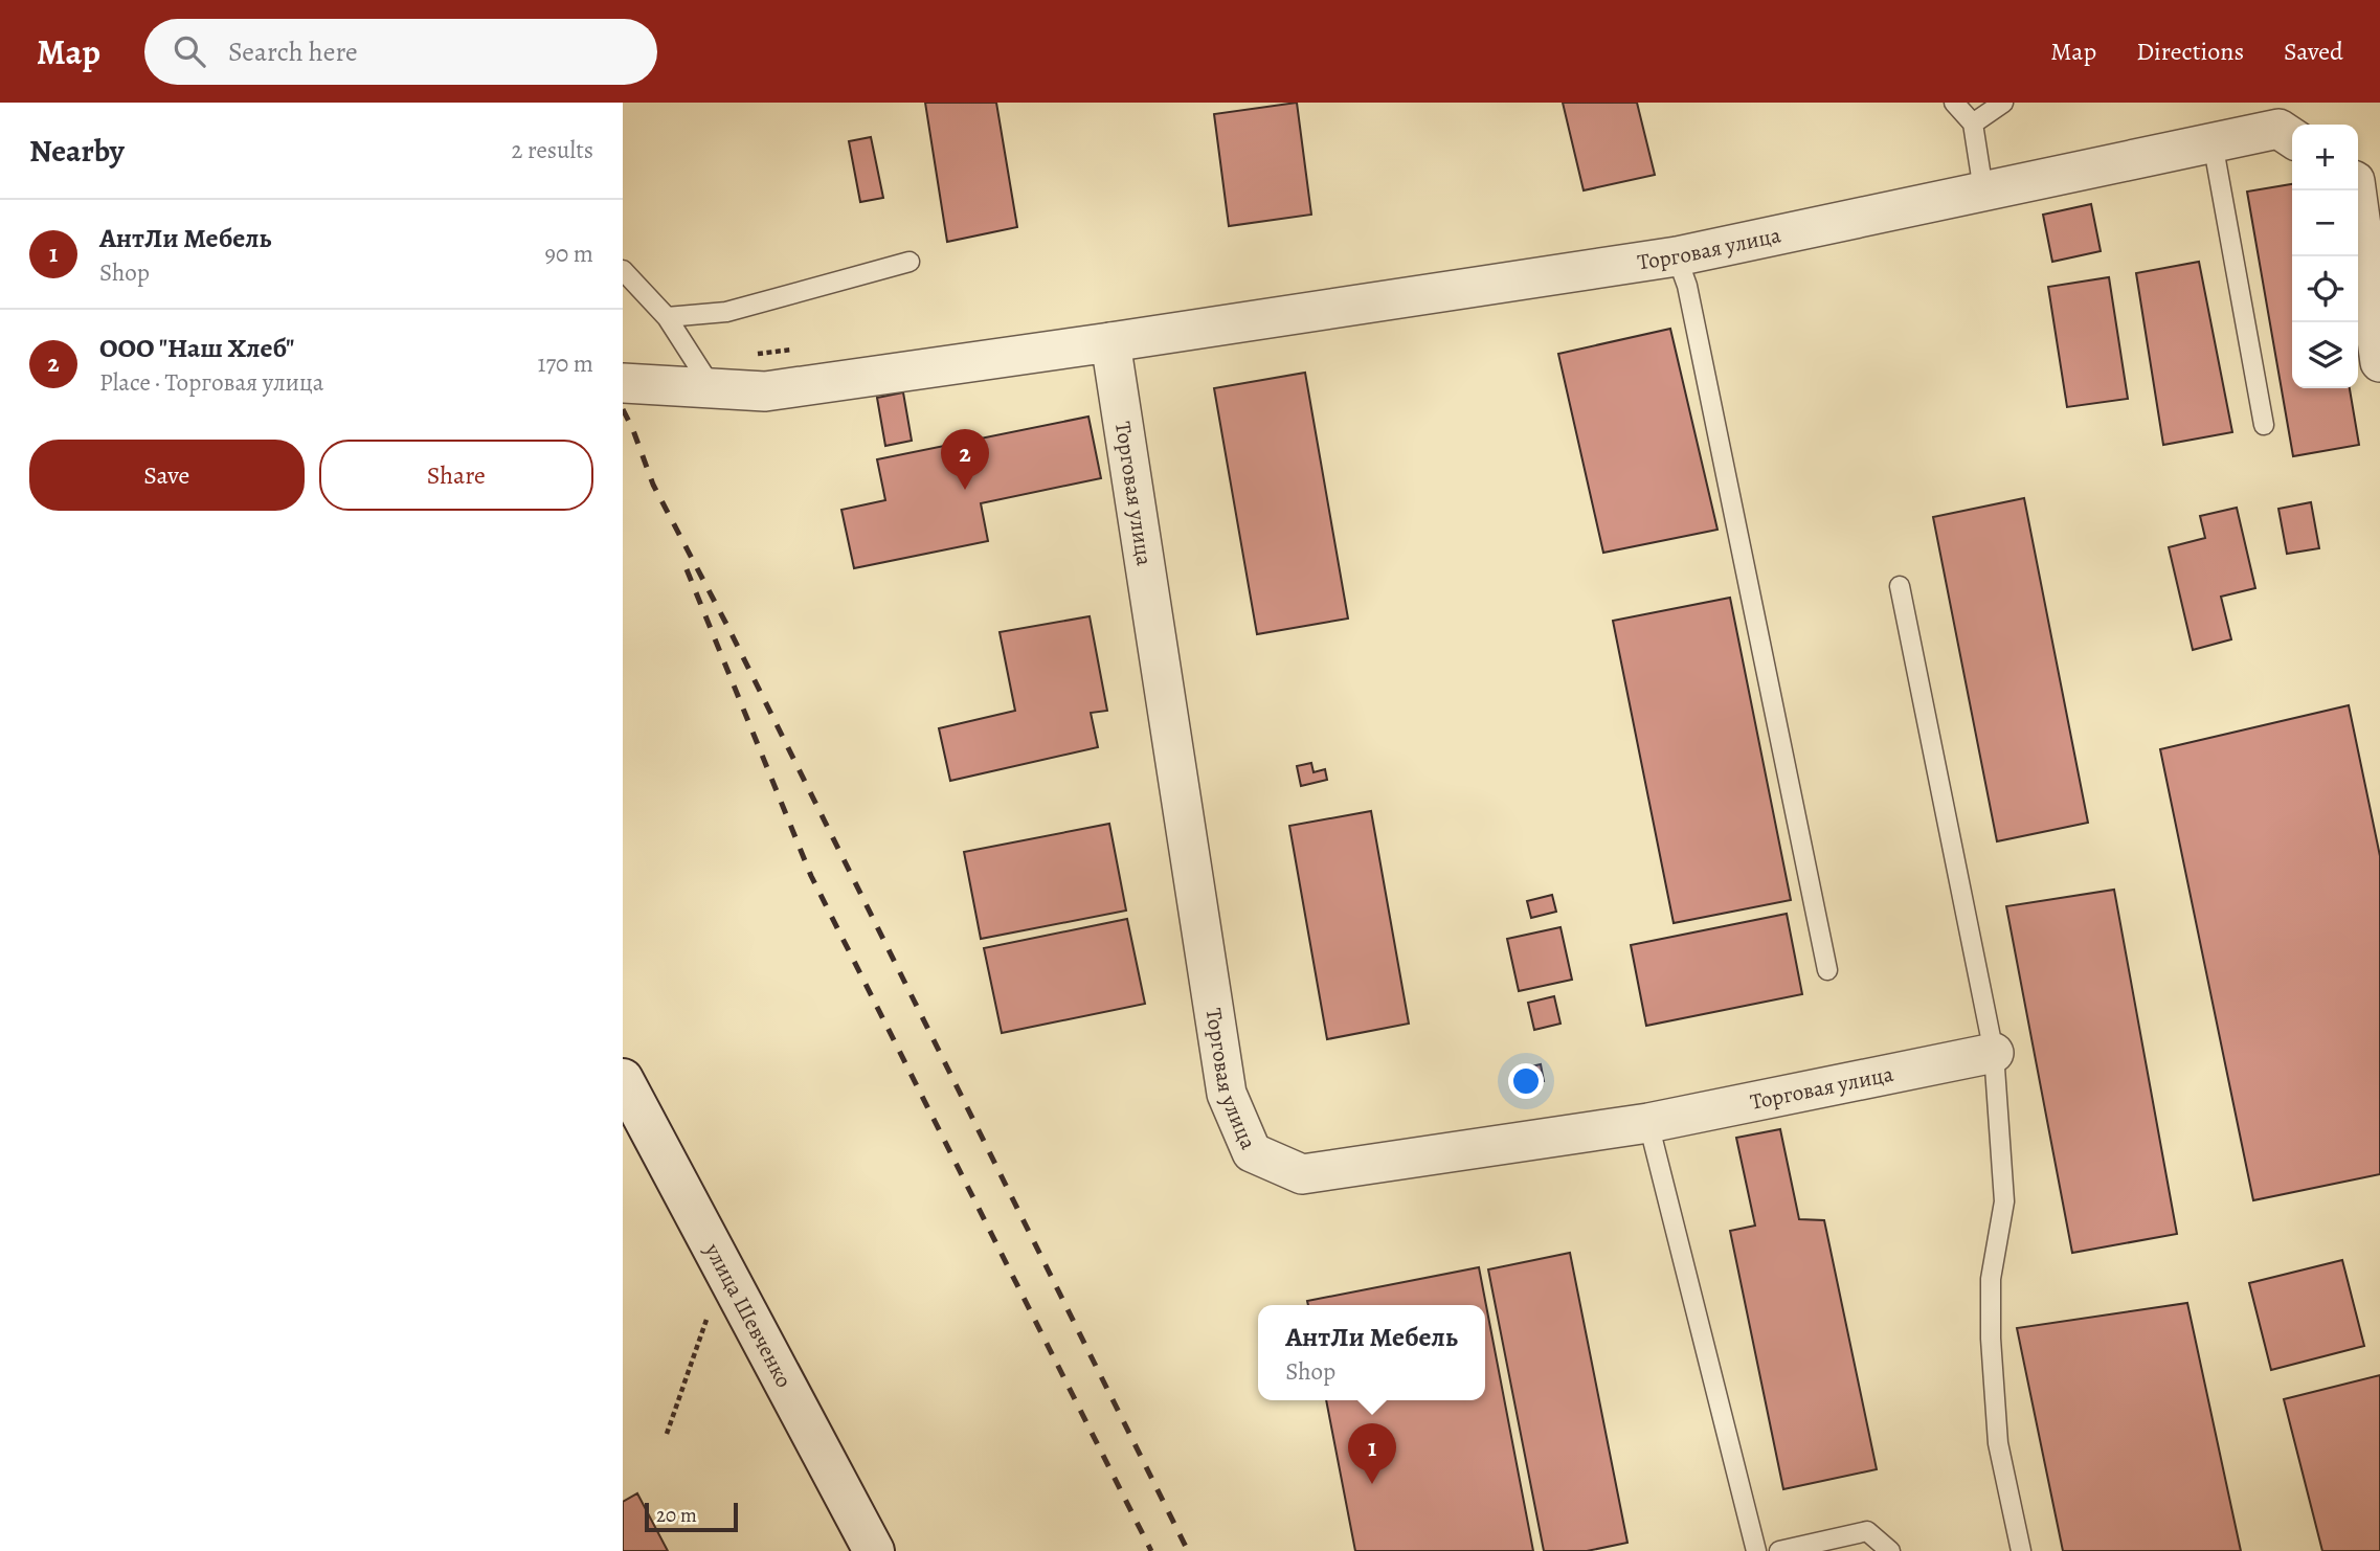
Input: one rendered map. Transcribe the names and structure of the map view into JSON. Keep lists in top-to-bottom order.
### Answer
{
  "streets": {
    "street": ["Торговая улица", "улица Шевченко"]
  },
  "scale_bar": "20 m",
  "page": {
    "header": "Map",
    "search": "Search here",
    "nav": ["Map", "Directions", "Saved"],
    "heading": ["Nearby", "2 results"],
    "map_buttons": ["+", "−"],
    "list": [
      {
        "mark": "1",
        "name": "АнтЛи Мебель",
        "note": "Shop",
        "value": "90 m"
      },
      {
        "mark": "2",
        "name": "ООО \"Наш Хлеб\"",
        "note": "Place · Торговая улица",
        "value": "170 m"
      }
    ],
    "buttons": ["Save", "Share"],
    "pins": ["2", "1"],
    "popup": ["АнтЛи Мебель", "Shop"],
    "scale": "20 m"
  }
}
